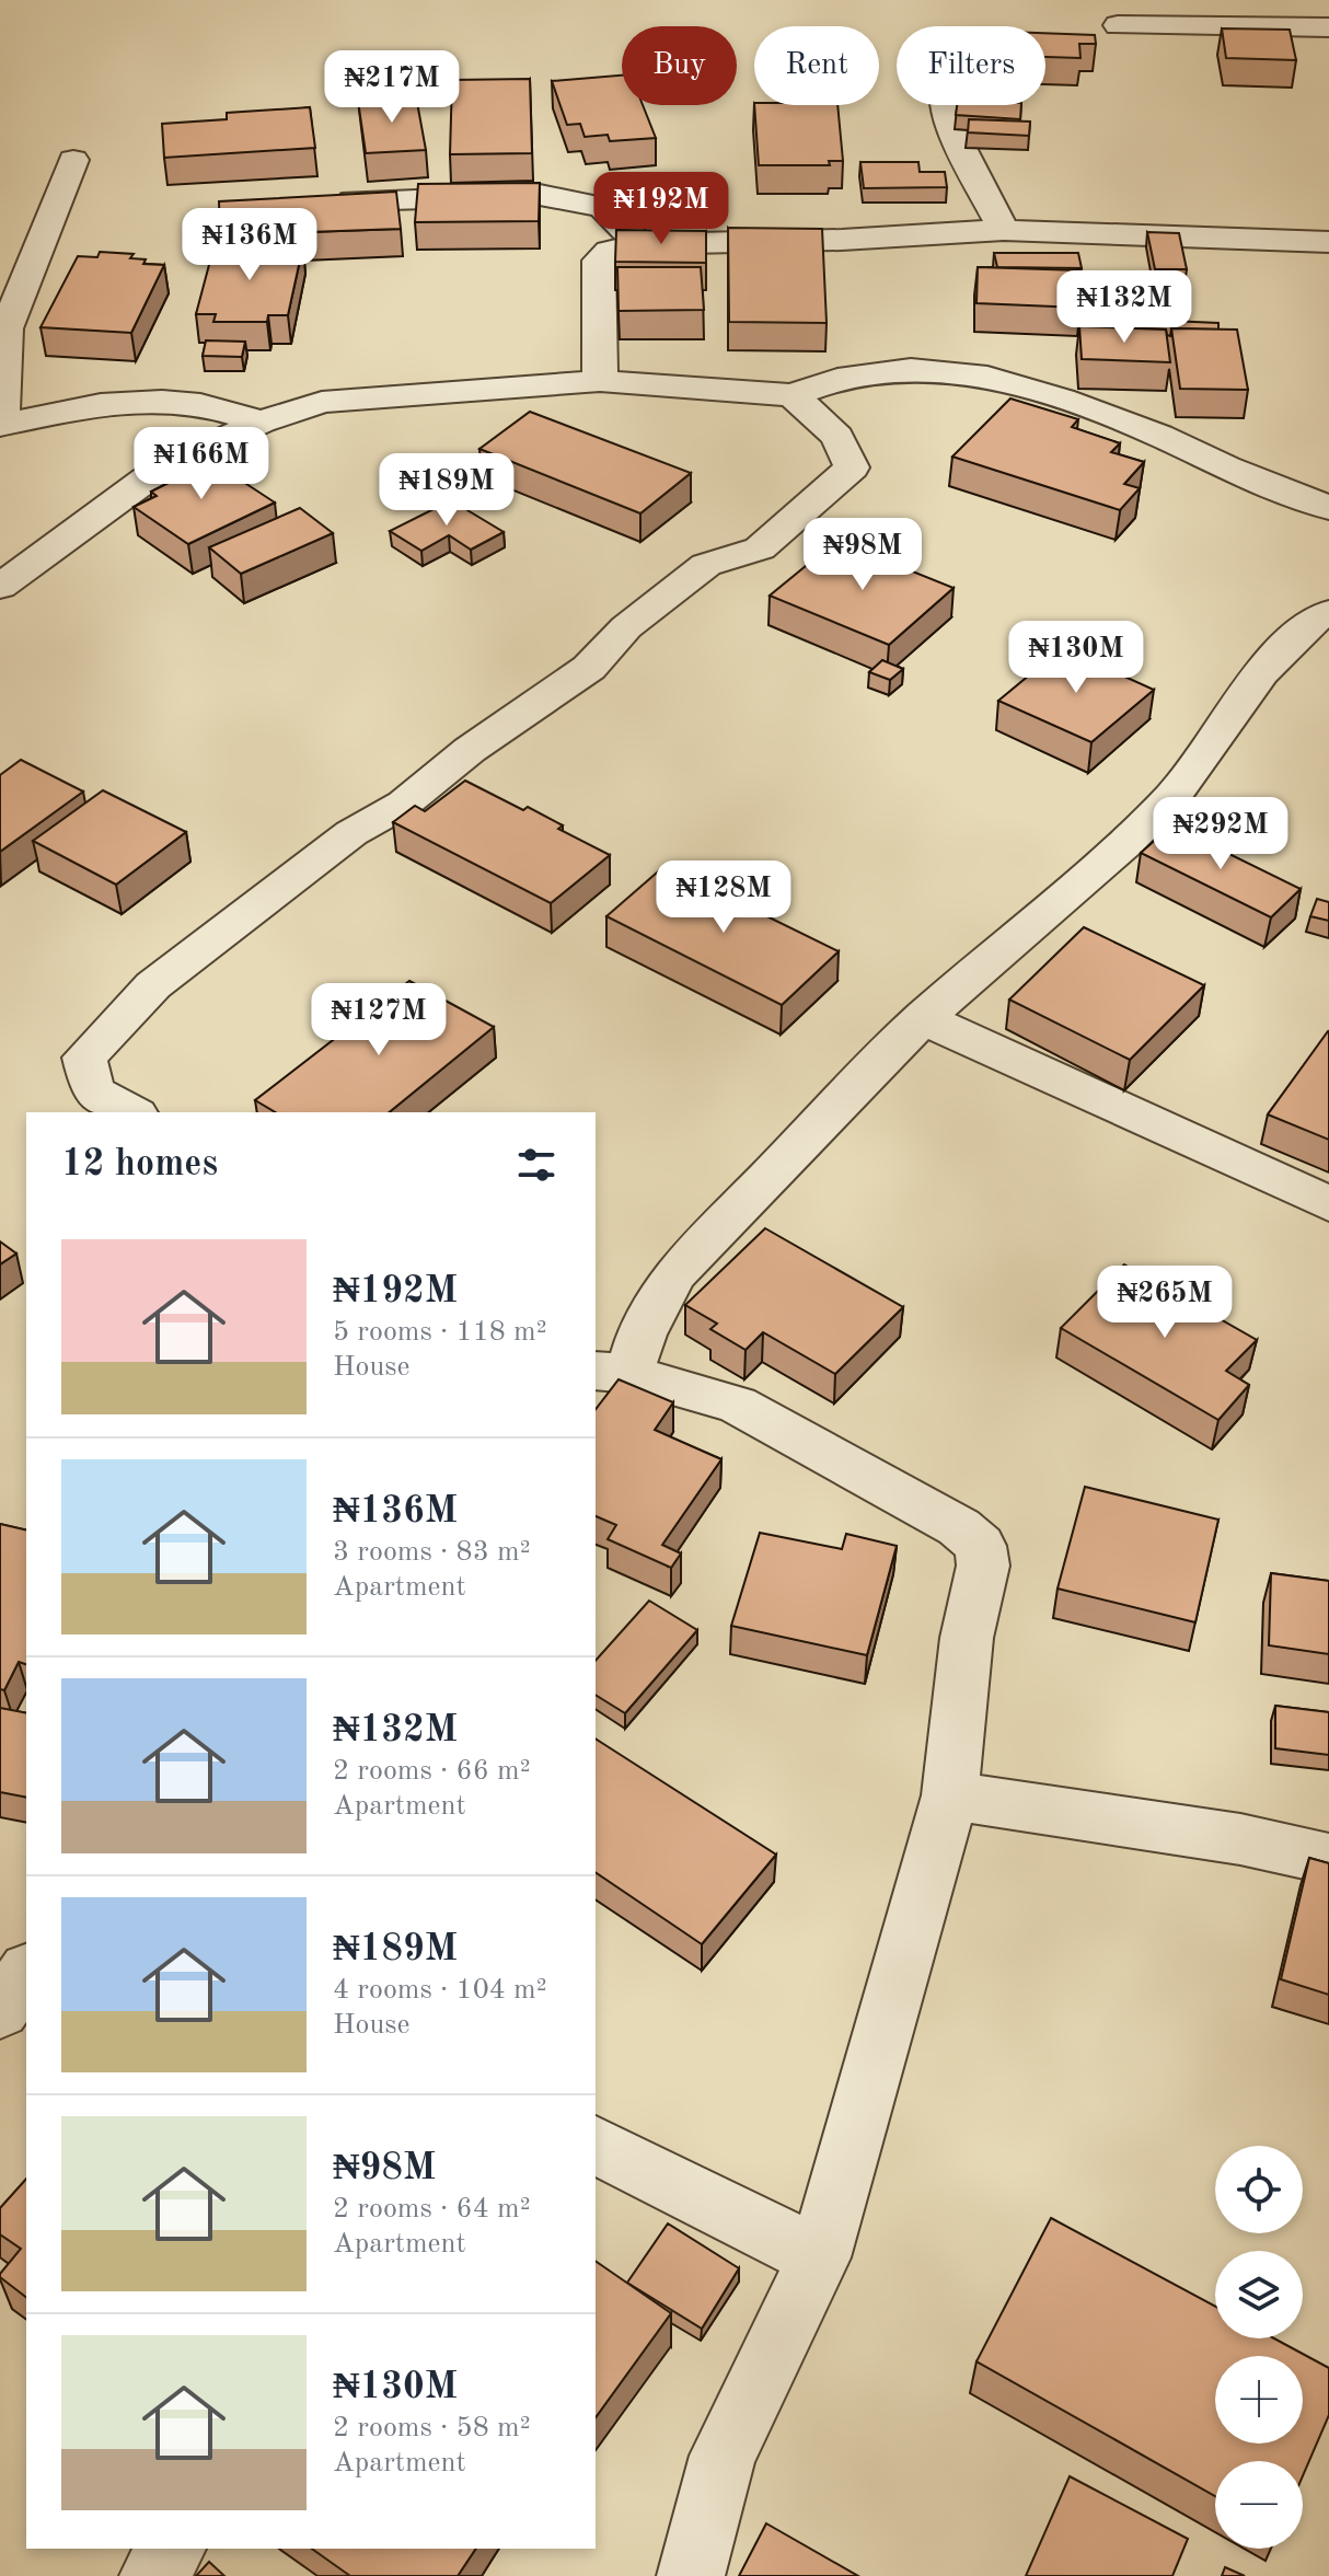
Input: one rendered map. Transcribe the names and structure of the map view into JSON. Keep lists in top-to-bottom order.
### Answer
{
  "page": {
    "chip": ["Buy", "Rent", "Filters"],
    "price": [
      "₦217M",
      "₦192M",
      "₦136M",
      "₦132M",
      "₦166M",
      "₦189M",
      "₦98M",
      "₦130M",
      "₦292M",
      "₦128M",
      "₦127M",
      "₦265M"
    ],
    "heading": "12 homes",
    "list": [
      {
        "name": "₦192M",
        "note": "5 rooms · 118 m² · House"
      },
      {
        "name": "₦136M",
        "note": "3 rooms · 83 m² · Apartment"
      },
      {
        "name": "₦132M",
        "note": "2 rooms · 66 m² · Apartment"
      },
      {
        "name": "₦189M",
        "note": "4 rooms · 104 m² · House"
      },
      {
        "name": "₦98M",
        "note": "2 rooms · 64 m² · Apartment"
      },
      {
        "name": "₦130M",
        "note": "2 rooms · 58 m² · Apartment"
      }
    ],
    "map_buttons": ["+", "−"]
  }
}
